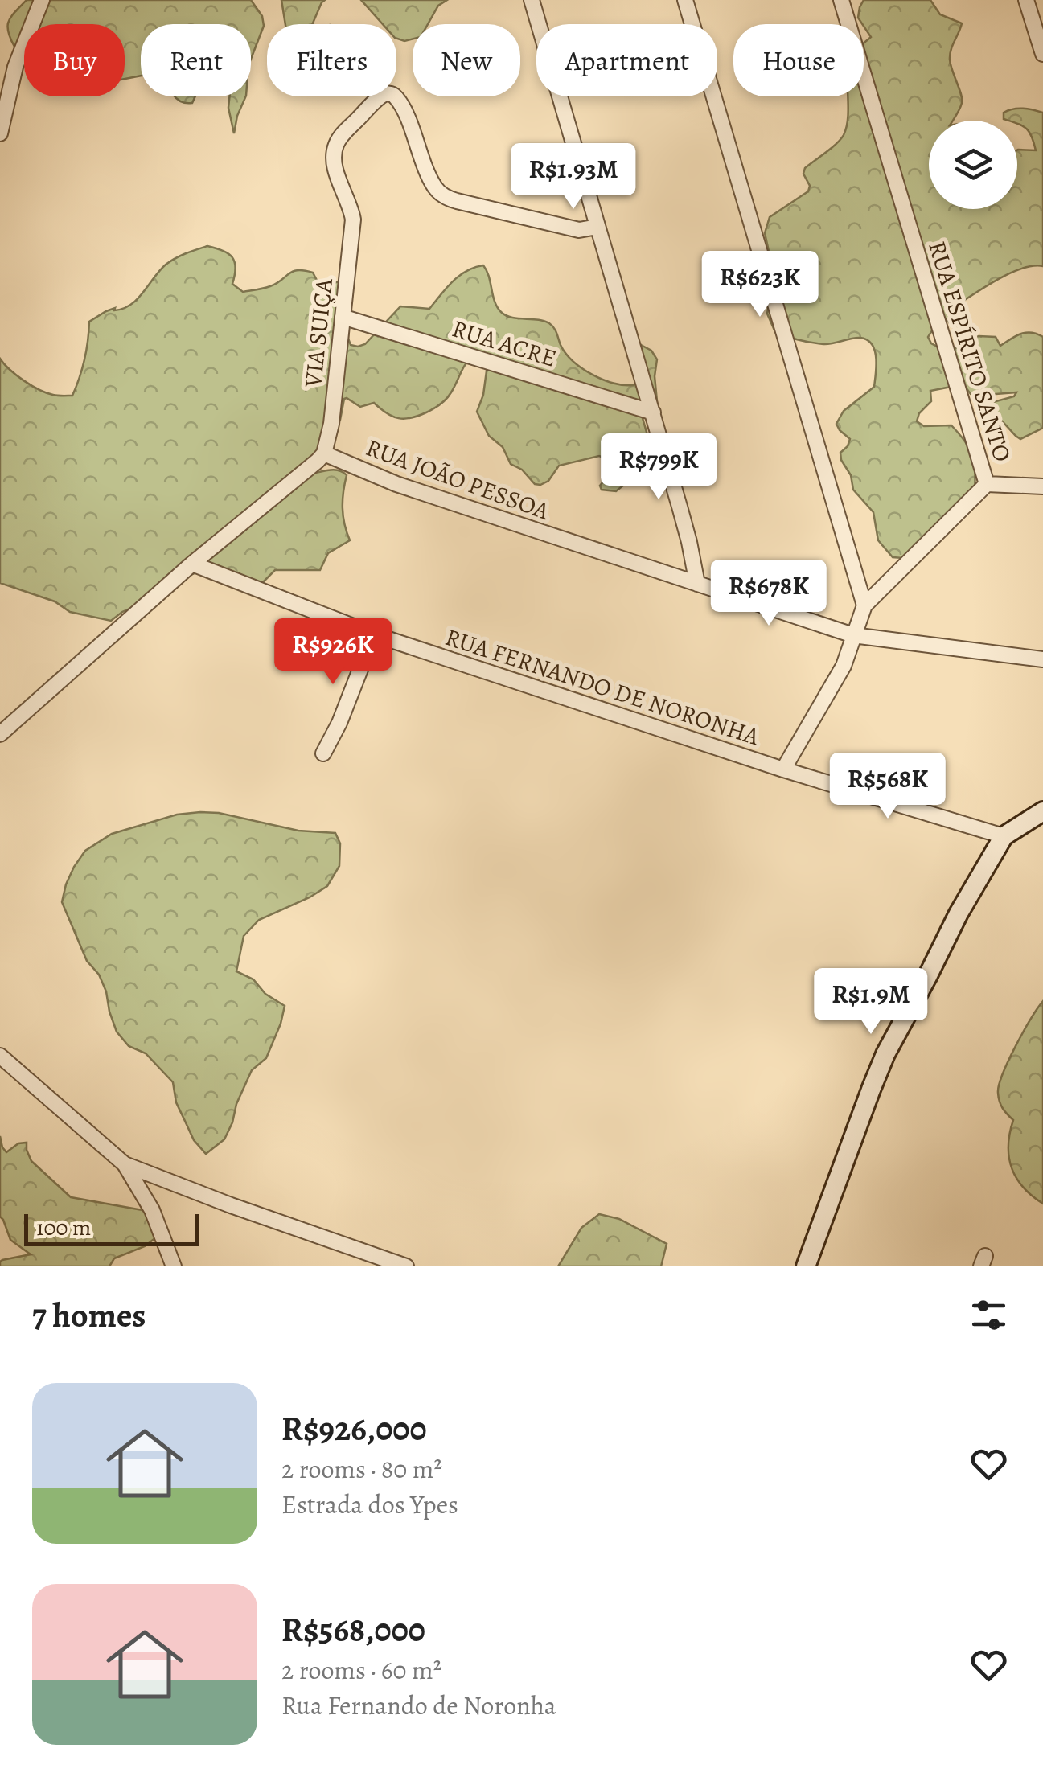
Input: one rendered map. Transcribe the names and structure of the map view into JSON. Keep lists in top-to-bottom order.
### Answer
{
  "streets": {
    "street": [
      "VIA SUIÇA",
      "RUA ACRE",
      "RUA ESPÍRITO SANTO",
      "RUA JOÃO PESSOA",
      "RUA FERNANDO DE NORONHA"
    ]
  },
  "crossings": [
    ["VIA SUIÇA", "RUA ACRE"],
    ["VIA SUIÇA", "RUA JOÃO PESSOA"]
  ],
  "scale_bar": "100 m",
  "page": {
    "chip": [
      "Buy",
      "Rent",
      "Filters",
      "New",
      "Apartment",
      "House"
    ],
    "price": [
      "R$1.93M",
      "R$623K",
      "R$799K",
      "R$678K",
      "R$926K",
      "R$568K",
      "R$1.9M"
    ],
    "scale": "100 m",
    "heading": "7 homes",
    "list": [
      {
        "name": "R$926,000",
        "note": "2 rooms · 80 m² · Estrada dos Ypes"
      },
      {
        "name": "R$568,000",
        "note": "2 rooms · 60 m² · Rua Fernando de Noronha"
      }
    ]
  }
}
